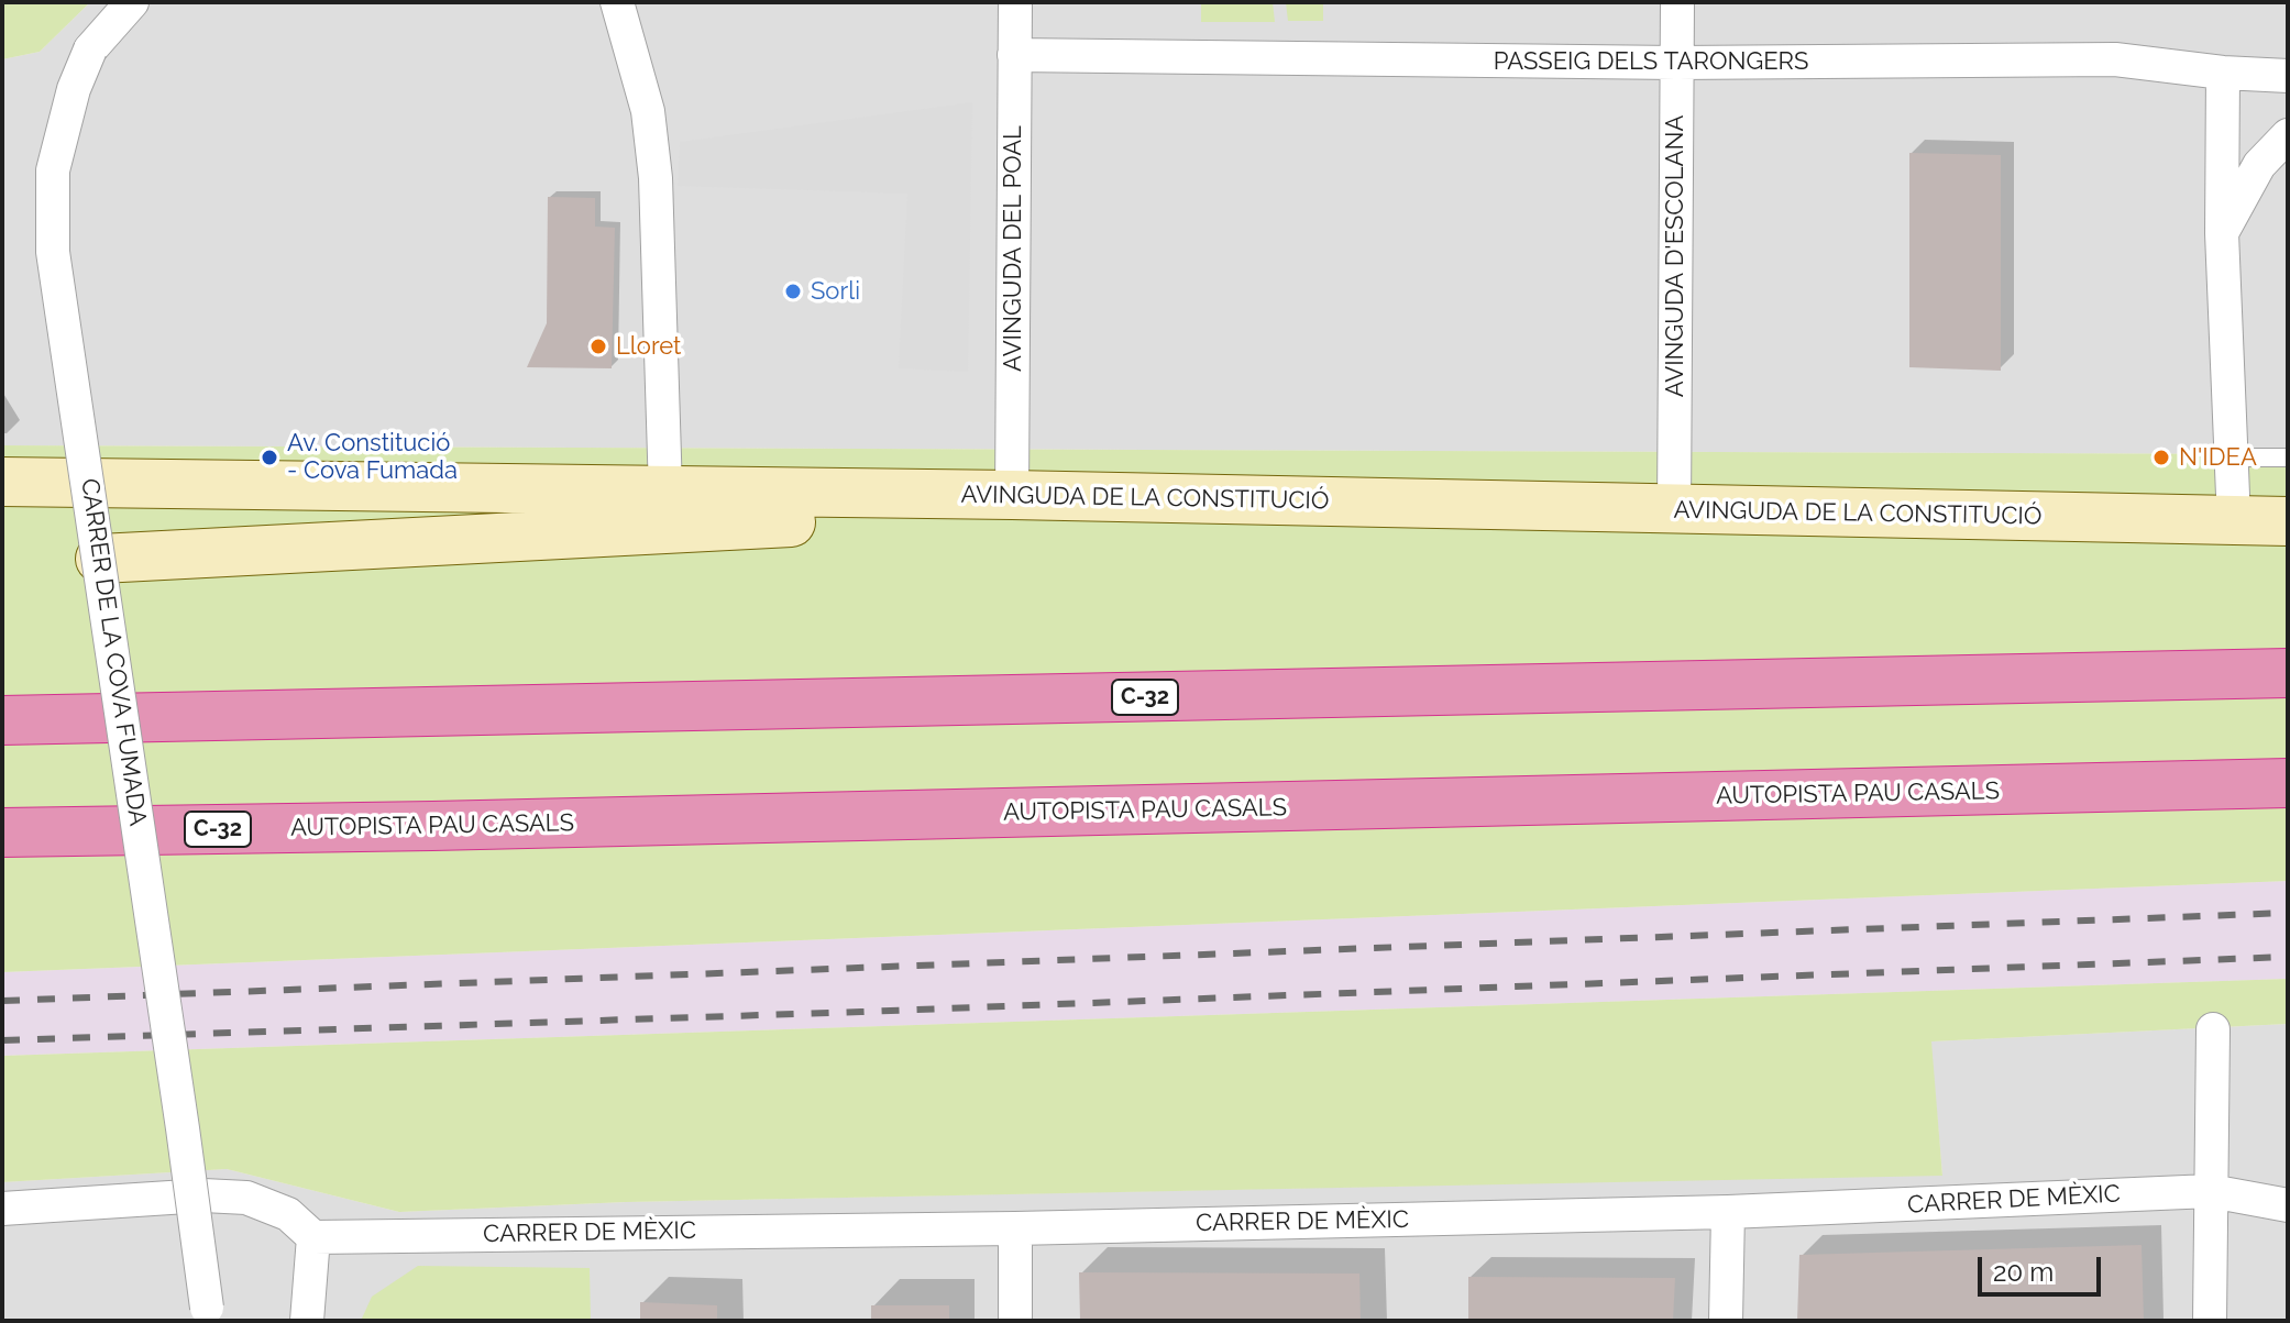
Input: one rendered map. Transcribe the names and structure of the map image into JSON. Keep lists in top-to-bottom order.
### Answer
{
  "streets": {
    "highway": ["C-32", "AUTOPISTA PAU CASALS"],
    "street": [
      "PASSEIG DELS TARONGERS",
      "AVINGUDA DEL POAL",
      "AVINGUDA D'ESCOLANA",
      "AVINGUDA DE LA CONSTITUCIÓ",
      "CARRER DE LA COVA FUMADA",
      "CARRER DE MÈXIC"
    ]
  },
  "crossings": [
    ["PASSEIG DELS TARONGERS", "AVINGUDA DEL POAL"],
    ["PASSEIG DELS TARONGERS", "AVINGUDA D'ESCOLANA"],
    ["AVINGUDA DEL POAL", "AVINGUDA DE LA CONSTITUCIÓ"],
    ["AVINGUDA D'ESCOLANA", "AVINGUDA DE LA CONSTITUCIÓ"]
  ],
  "places": [
    "Sorli",
    "Lloret",
    "Av. Constitució - Cova Fumada",
    "N'IDEA"
  ],
  "scale_bar": "20 m"
}
